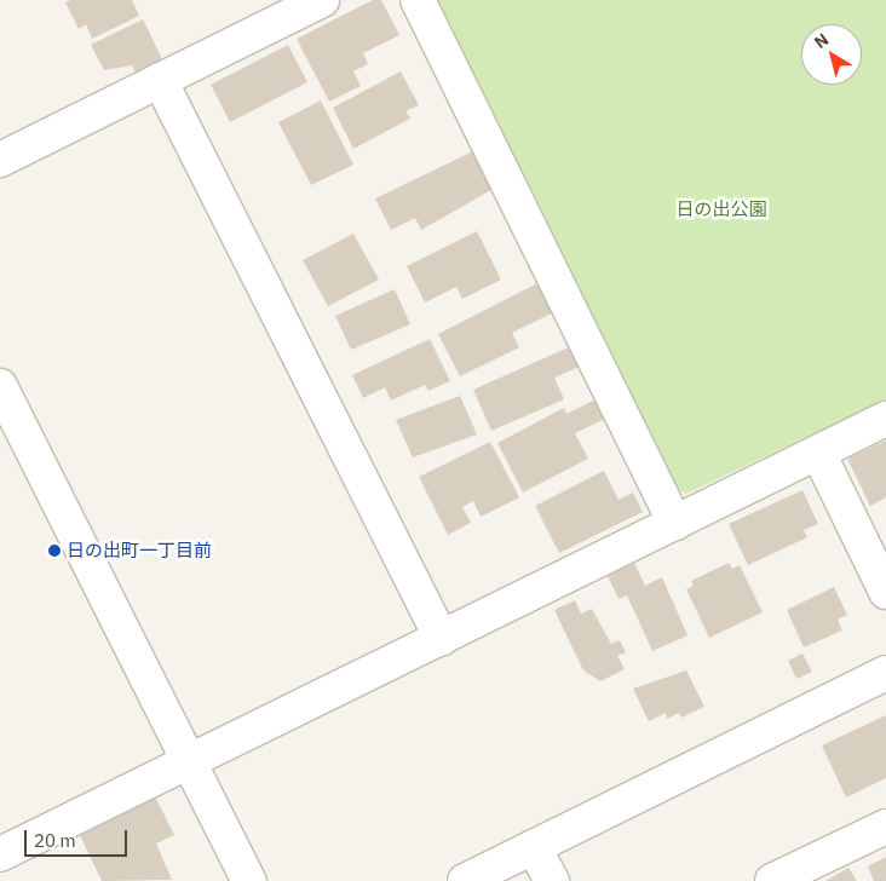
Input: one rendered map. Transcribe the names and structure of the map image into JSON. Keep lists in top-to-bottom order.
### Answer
{
  "parks": ["日の出公園"],
  "places": ["日の出町一丁目前"],
  "scale_bar": "20 m",
  "north": "top left"
}
